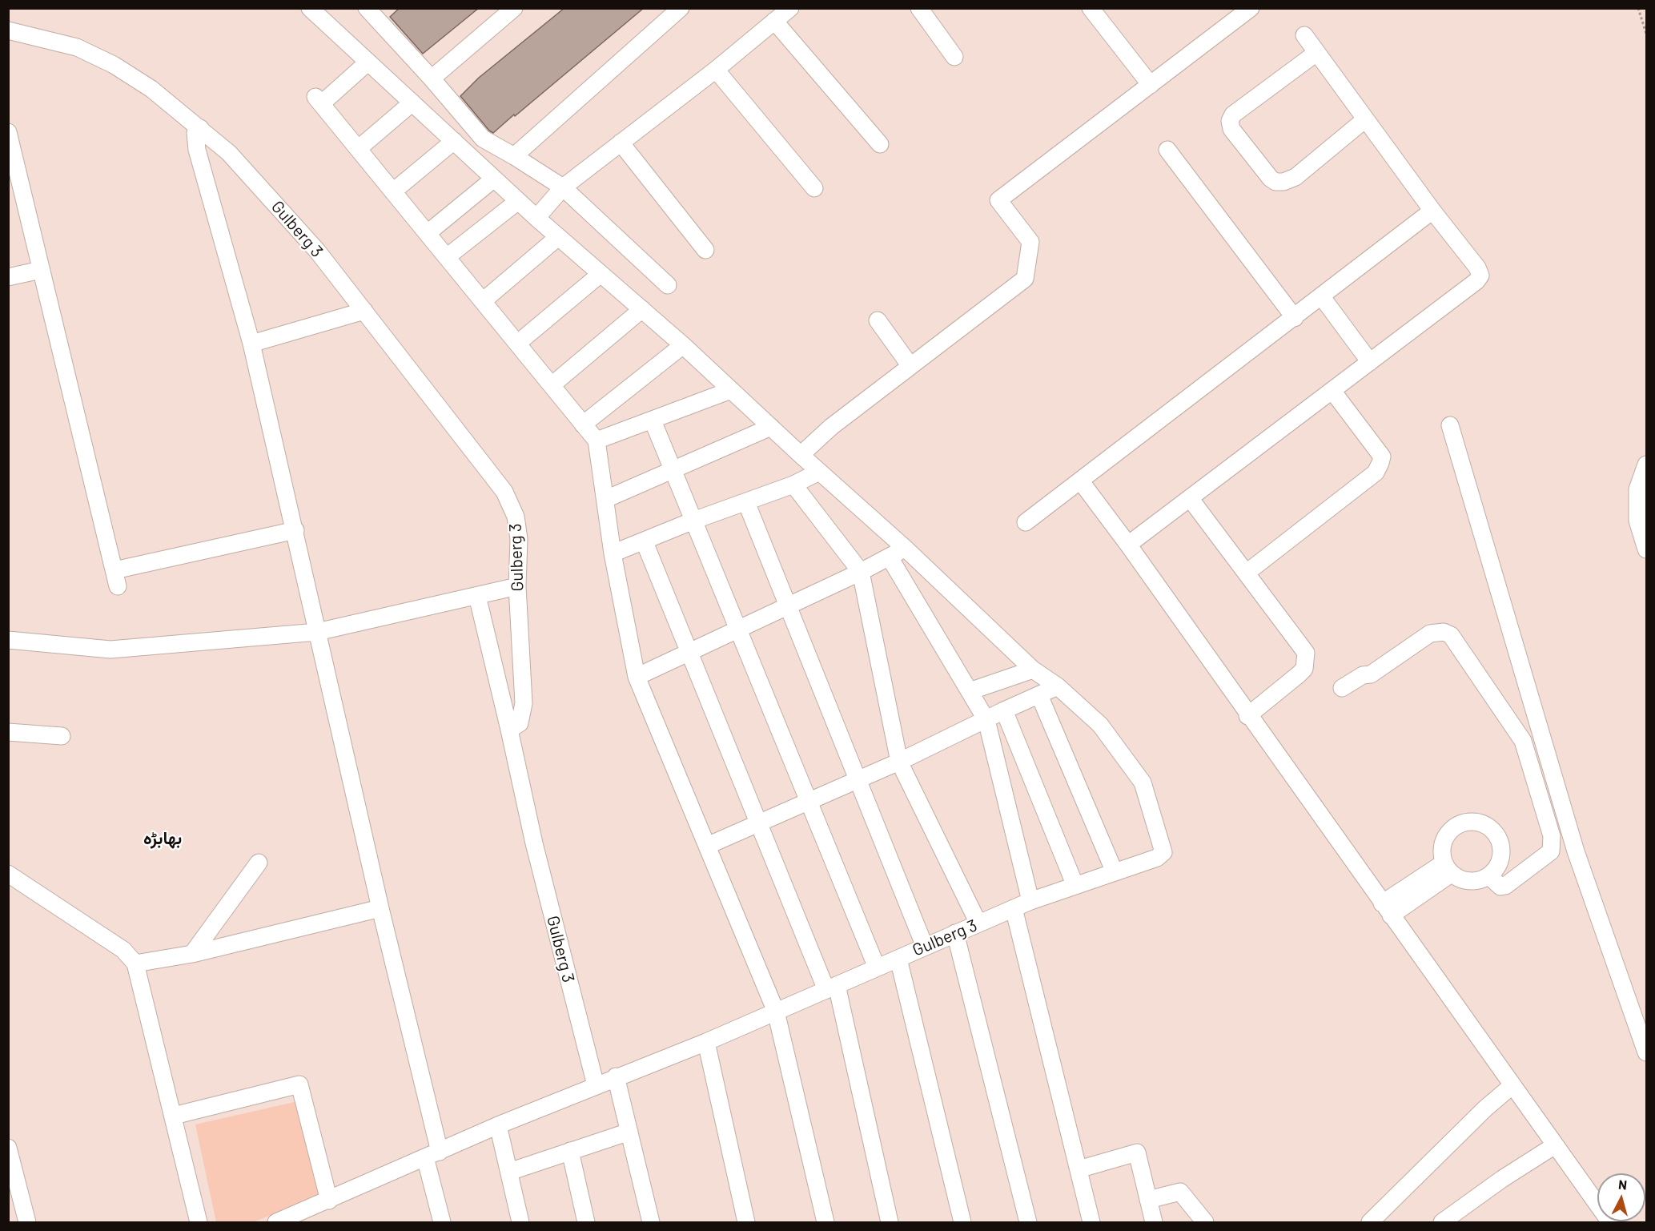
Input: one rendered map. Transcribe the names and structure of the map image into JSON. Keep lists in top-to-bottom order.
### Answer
{
  "streets": {
    "street": ["Gulberg 3"]
  },
  "districts": ["بھابڑہ"],
  "north": "top"
}
